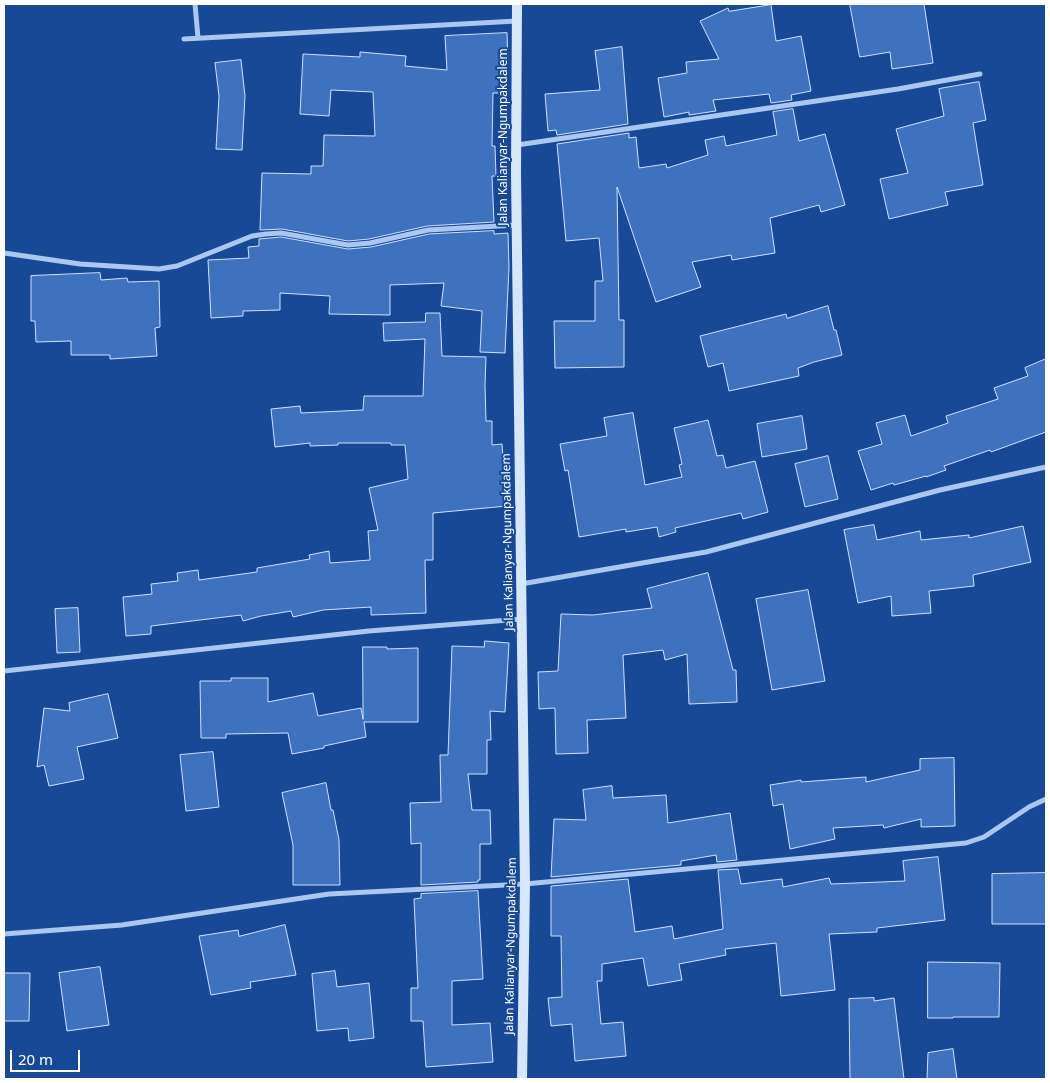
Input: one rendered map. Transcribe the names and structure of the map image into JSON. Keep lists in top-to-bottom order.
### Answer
{
  "streets": {
    "street": ["Jalan Kalianyar-Ngumpakdalem"]
  },
  "scale_bar": "20 m"
}
